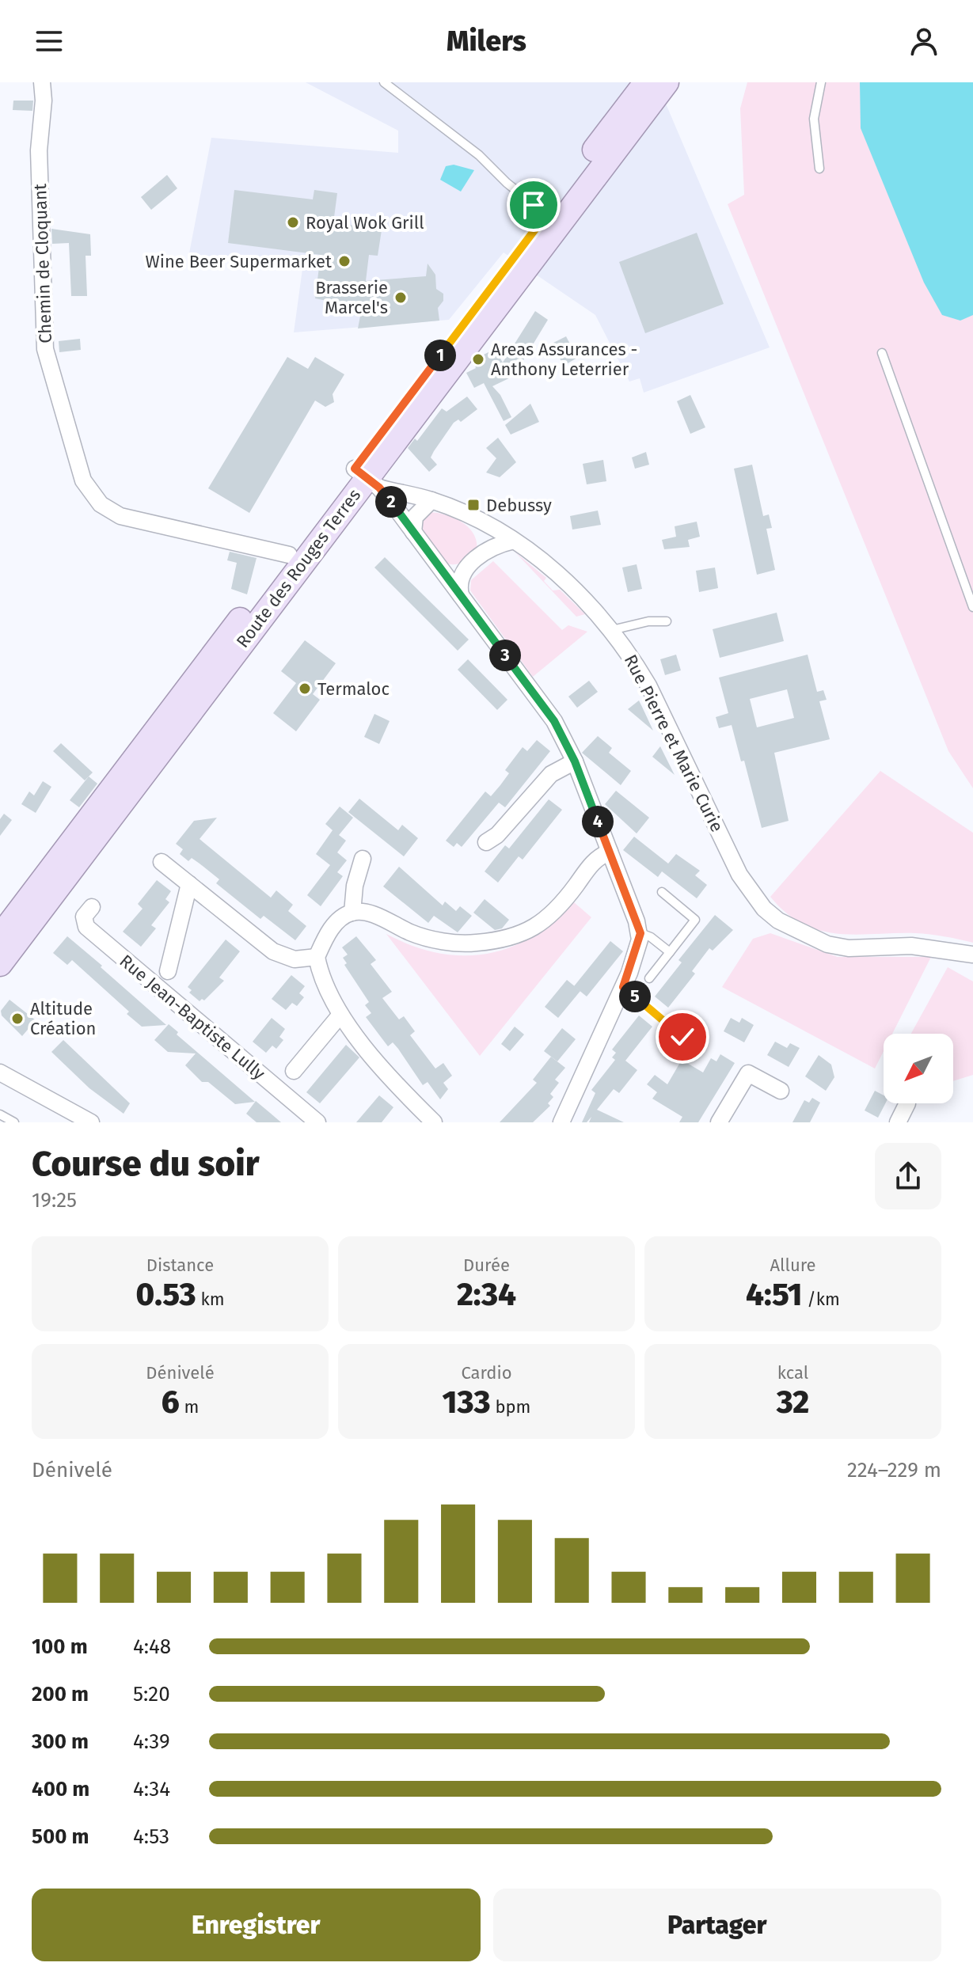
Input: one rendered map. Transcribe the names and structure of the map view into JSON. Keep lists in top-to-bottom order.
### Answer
{
  "streets": {
    "main road": ["Route des Rouges Terres"],
    "street": ["Chemin de Cloquant", "Rue Pierre et Marie Curie", "Rue Jean-Baptiste Lully"]
  },
  "crossings": [
    ["Chemin de Cloquant", "Route des Rouges Terres"],
    ["Route des Rouges Terres", "Rue Pierre et Marie Curie"]
  ],
  "places": {
    "other": [
      "Royal Wok Grill",
      "Wine Beer Supermarket",
      "Brasserie Marcel's",
      "Areas Assurances - Anthony Leterrier",
      "Termaloc",
      "Altitude Création"
    ],
    "transit": ["Debussy"]
  },
  "north": "bottom left",
  "page": {
    "header": "Milers",
    "pins": [
      "1",
      "2",
      "3",
      "4",
      "5"
    ],
    "heading": ["Course du soir", "19:25"],
    "stats": [
      ["Distance", "0.53 km"],
      ["Durée", "2:34"],
      ["Allure", "4:51 /km"],
      ["Dénivelé", "6 m"],
      ["Cardio", "133 bpm"],
      ["kcal", "32"]
    ],
    "chart": ["Dénivelé", "224–229 m"],
    "list": [
      {
        "name": "100 m",
        "note": "4:48"
      },
      {
        "name": "200 m",
        "note": "5:20"
      },
      {
        "name": "300 m",
        "note": "4:39"
      },
      {
        "name": "400 m",
        "note": "4:34"
      },
      {
        "name": "500 m",
        "note": "4:53"
      }
    ],
    "buttons": ["Enregistrer", "Partager"]
  }
}
